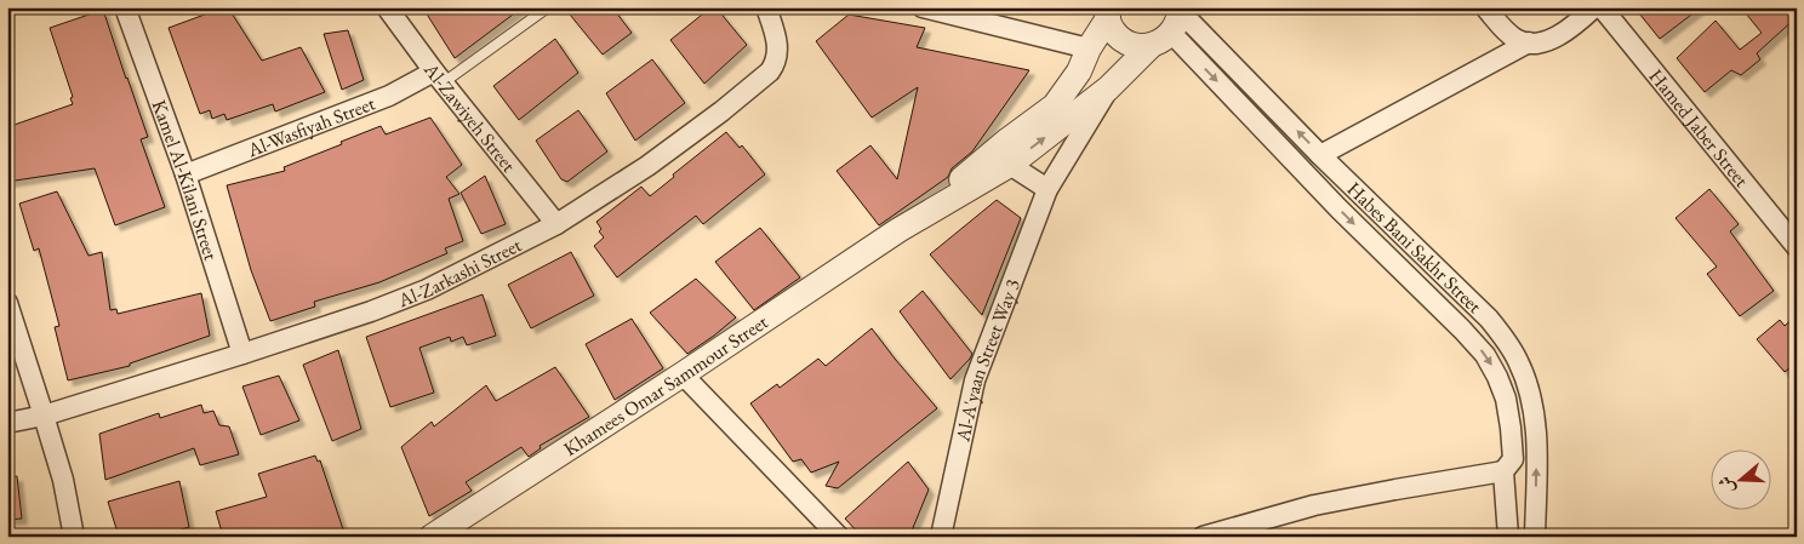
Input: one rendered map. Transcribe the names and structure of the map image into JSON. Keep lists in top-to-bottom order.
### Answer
{
  "streets": {
    "street": [
      "Al-Zawiyeh Street",
      "Al-Wasfiyah Street",
      "Hamed Jaber Street",
      "Kamel Al-Kilani Street",
      "Habes Bani Sakhr Street",
      "Al-Zarkashi Street",
      "Al-A'yaan Street Way 3",
      "Khamees Omar Sammour Street"
    ]
  },
  "crossings": [
    ["Al-Zawiyeh Street", "Al-Wasfiyah Street"],
    ["Al-Zawiyeh Street", "Al-Zarkashi Street"],
    ["Al-Wasfiyah Street", "Kamel Al-Kilani Street"],
    ["Kamel Al-Kilani Street", "Al-Zarkashi Street"],
    ["Habes Bani Sakhr Street", "Khamees Omar Sammour Street"],
    ["Al-A'yaan Street Way 3", "Khamees Omar Sammour Street"]
  ],
  "north": "left"
}
